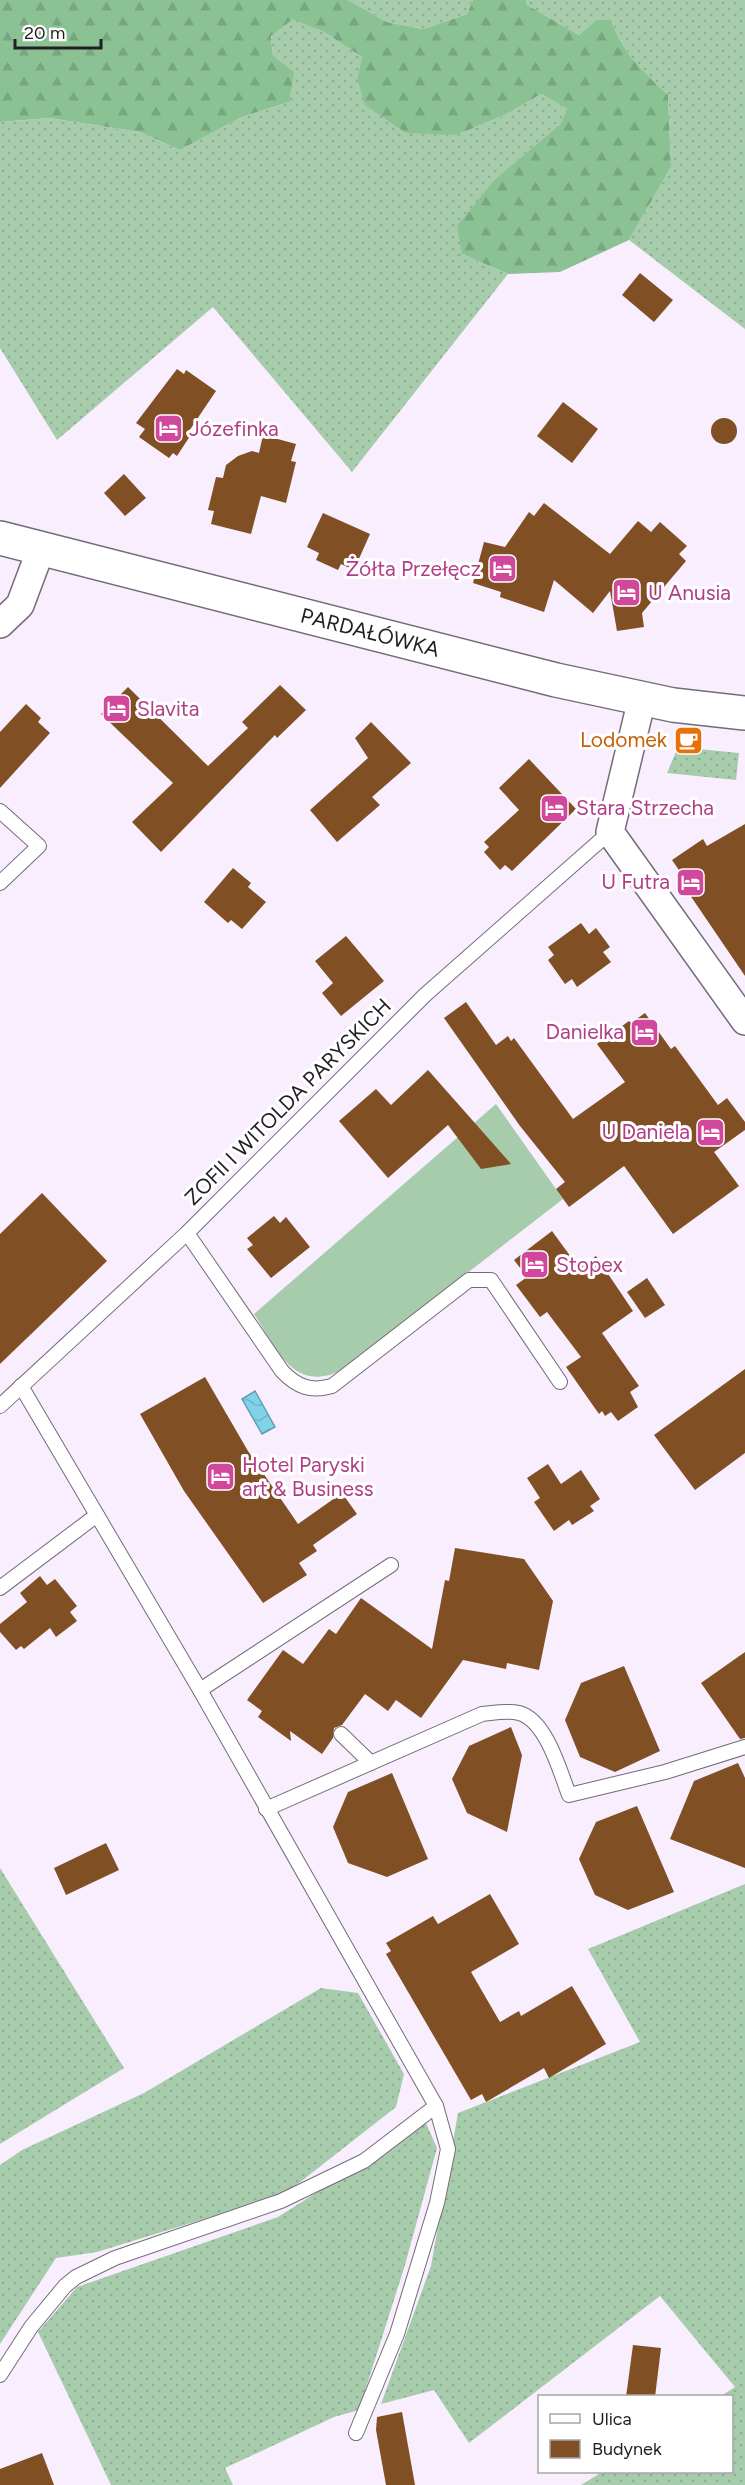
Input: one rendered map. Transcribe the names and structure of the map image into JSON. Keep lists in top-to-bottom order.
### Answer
{
  "streets": {
    "street": ["PARDAŁÓWKA"],
    "lane": ["ZOFII I WITOLDA PARYSKICH"]
  },
  "places": {
    "hotel": [
      "Józefinka",
      "Żółta Przełęcz",
      "U Anusia",
      "Slavita",
      "Stara Strzecha",
      "U Futra",
      "Danielka",
      "U Daniela",
      "Stopex",
      "Hotel Paryski art & Business"
    ],
    "cafe": ["Lodomek"]
  },
  "legend": ["Ulica", "Budynek"],
  "scale_bar": "20 m"
}
